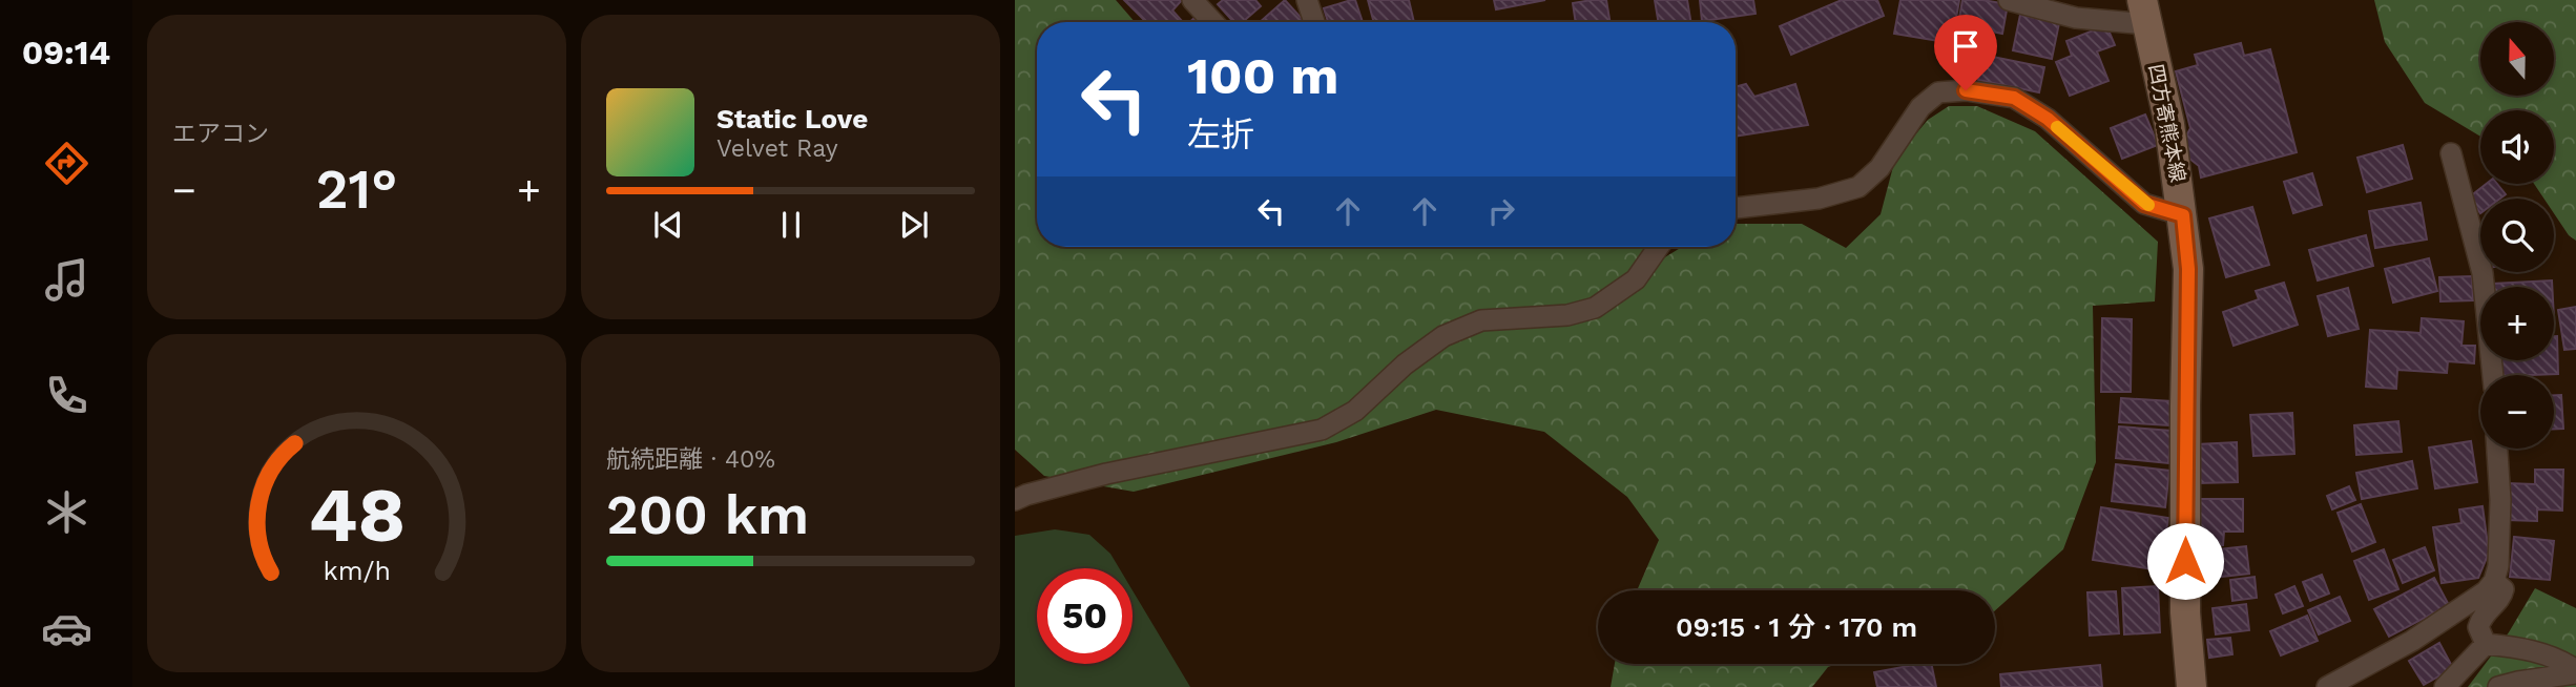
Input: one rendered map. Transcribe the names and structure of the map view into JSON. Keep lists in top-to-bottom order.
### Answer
{
  "streets": {
    "main road": ["四方寄熊本線"]
  },
  "north": "top",
  "page": {
    "tabs": "09:14",
    "tile": [
      "エアコン",
      ["航続距離 · 40%", "200 km"]
    ],
    "map_buttons": ["+", "−"],
    "turn": ["100 m", "左折"],
    "song": ["Static Love", "Velvet Ray"],
    "heat": ["−", "21°", "+"],
    "limit": "50",
    "trip": "09:15 · 1 分 · 170 m",
    "gauge": ["48", "km/h"]
  }
}
